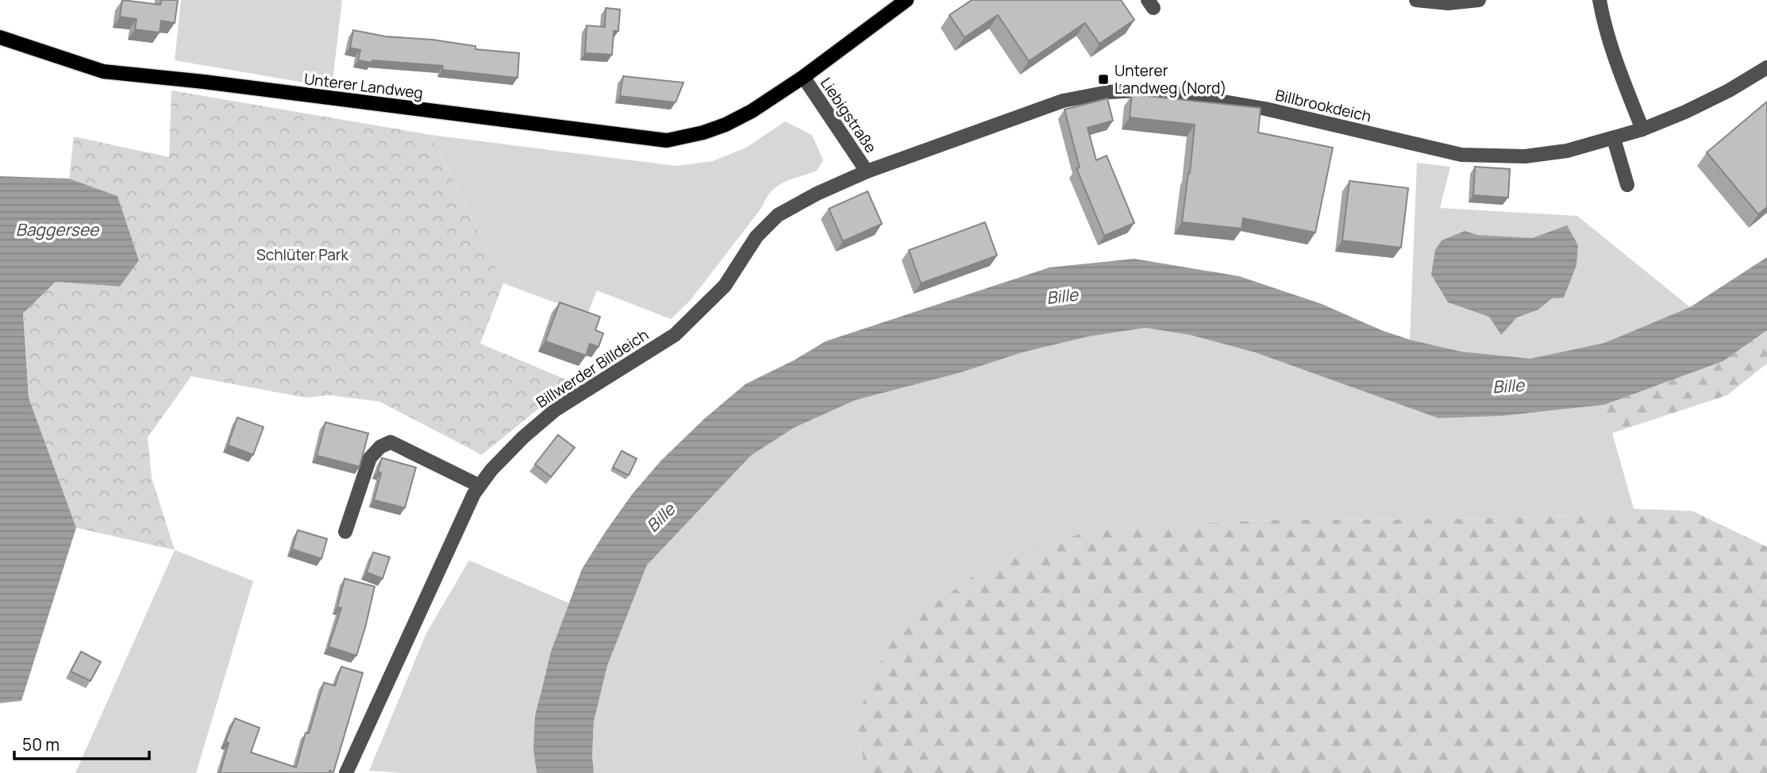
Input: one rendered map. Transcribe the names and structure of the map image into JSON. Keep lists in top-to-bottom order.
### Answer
{
  "streets": {
    "main road": ["Unterer Landweg", "Liebigstraße"],
    "street": ["Billbrookdeich", "Billwerder Billdeich"]
  },
  "crossings": [
    ["Unterer Landweg", "Liebigstraße"],
    ["Billbrookdeich", "Liebigstraße"],
    ["Billbrookdeich", "Billwerder Billdeich"],
    ["Liebigstraße", "Billwerder Billdeich"]
  ],
  "water": ["Baggersee", "Bille"],
  "parks": ["Schlüter Park"],
  "places": {
    "transit": ["Unterer Landweg (Nord)"]
  },
  "scale_bar": "50 m"
}
